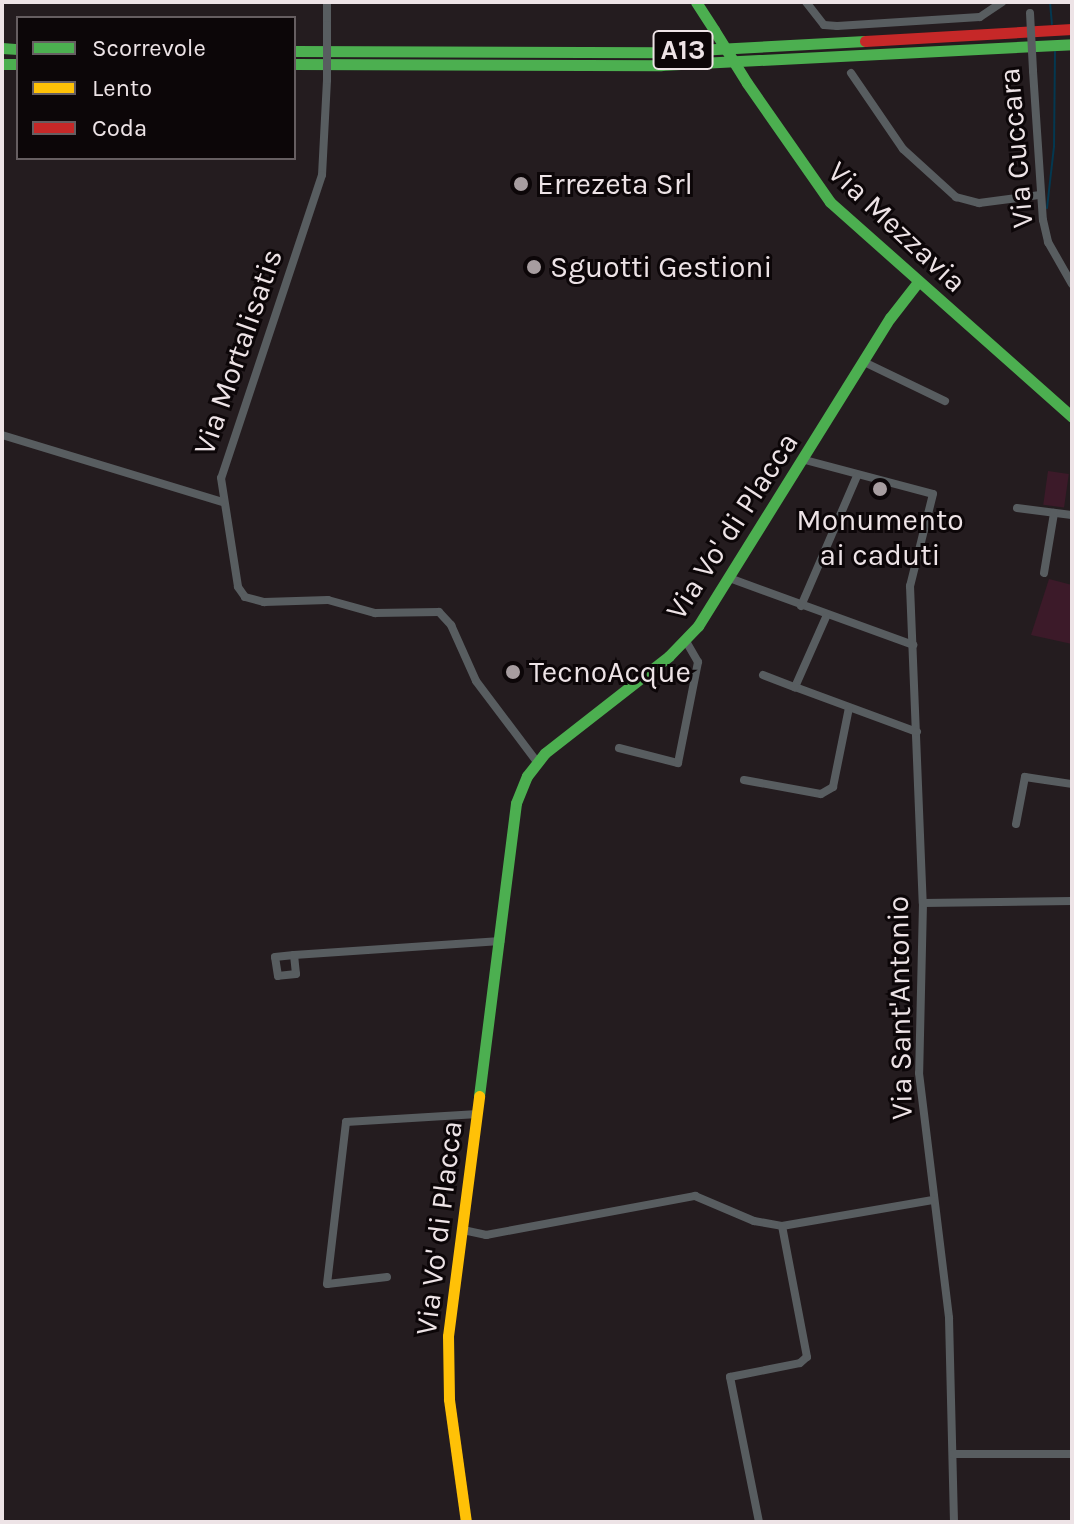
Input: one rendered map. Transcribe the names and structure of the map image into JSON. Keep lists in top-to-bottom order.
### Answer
{
  "streets": {
    "main road": ["A13", "Via Mezzavia", "Via Vo' di Placca"],
    "street": ["Via Cuccara", "Via Mortalisatis", "Via Sant'Antonio"]
  },
  "crossings": [
    ["Via Mezzavia", "Via Vo' di Placca"],
    ["Via Mortalisatis", "Via Vo' di Placca"]
  ],
  "places": [
    "Errezeta Srl",
    "Sguotti Gestioni",
    "Monumento ai caduti",
    "TecnoAcque"
  ],
  "legend": ["Scorrevole", "Lento", "Coda"]
}
